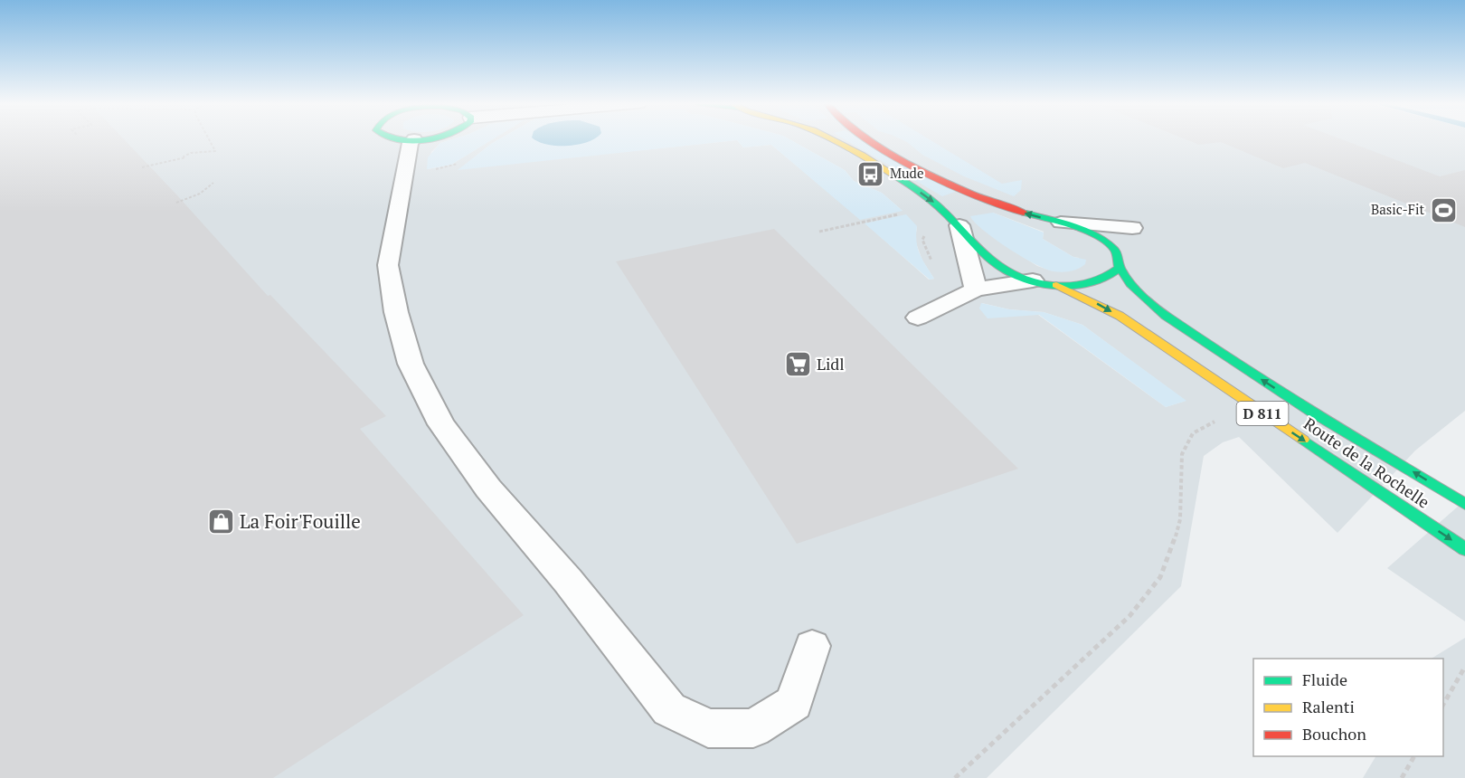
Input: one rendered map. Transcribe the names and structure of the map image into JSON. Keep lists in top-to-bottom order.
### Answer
{
  "streets": {
    "main road": ["D 811", "Route de la Rochelle"]
  },
  "places": {
    "bus stop": ["Mude"],
    "sports": ["Basic-Fit"],
    "supermarket": ["Lidl"],
    "shop": ["La Foir'Fouille"]
  },
  "legend": ["Fluide", "Ralenti", "Bouchon"]
}
